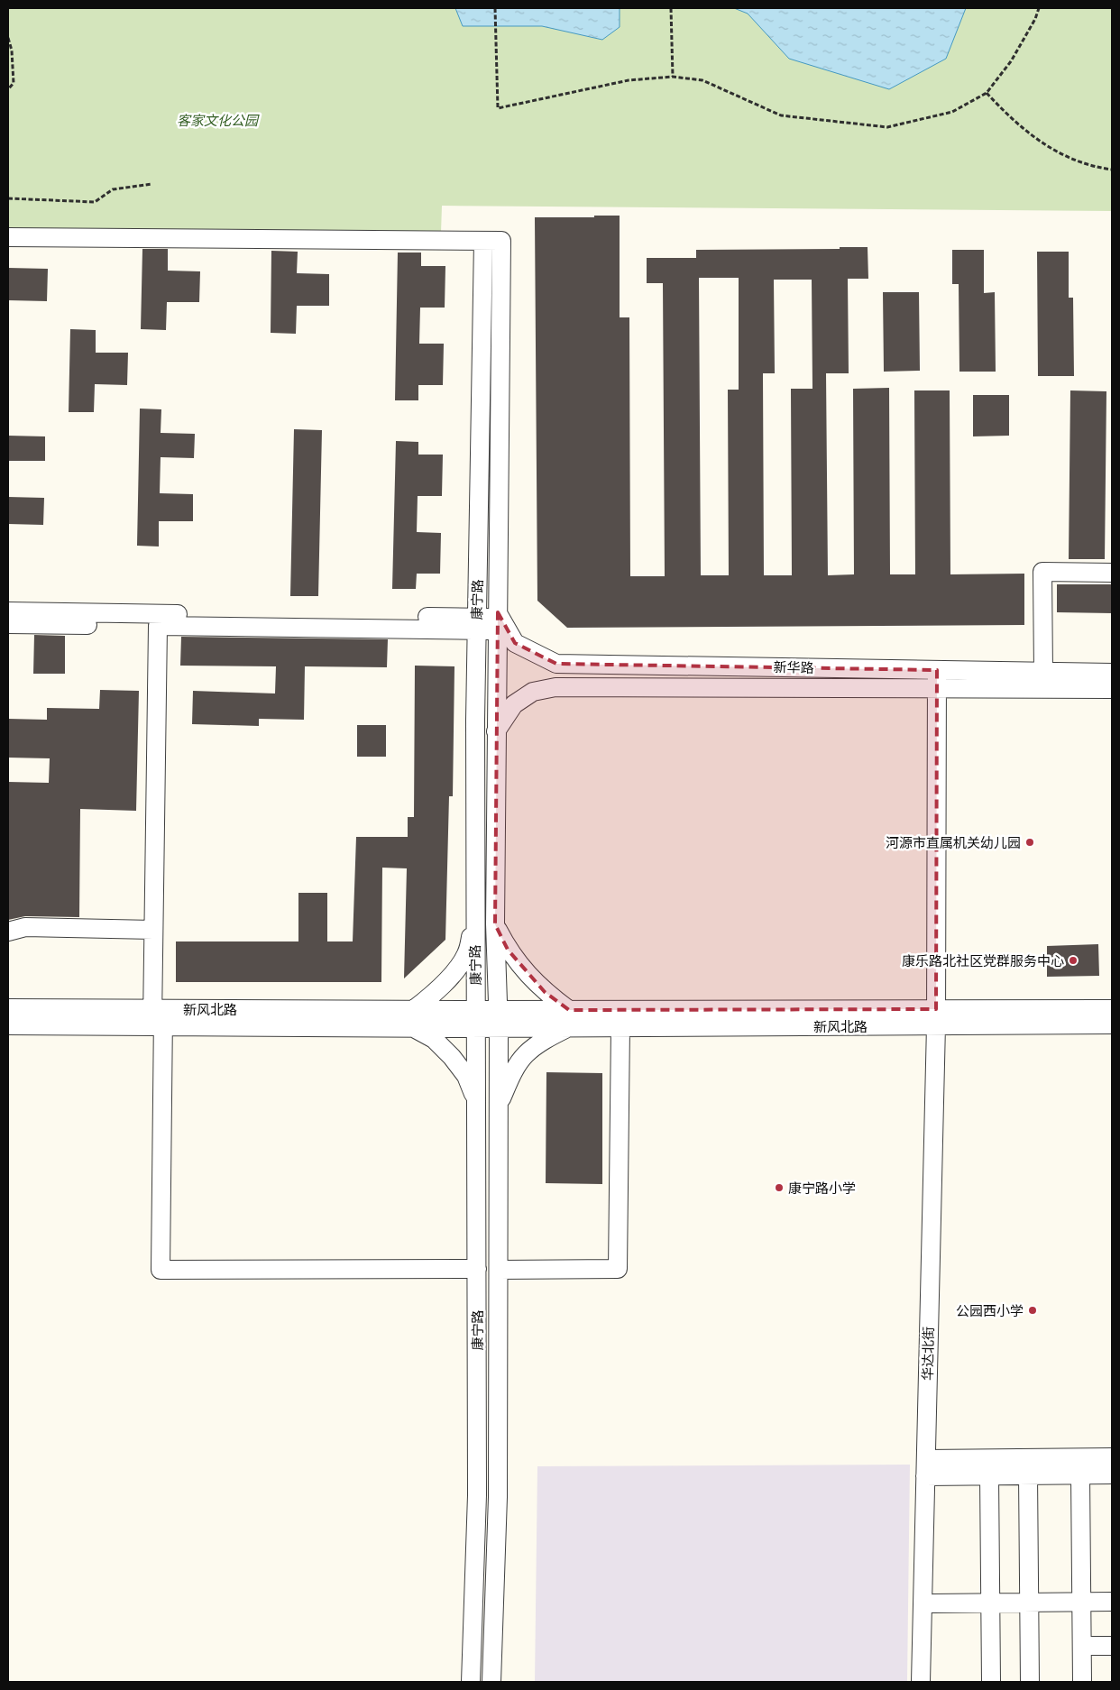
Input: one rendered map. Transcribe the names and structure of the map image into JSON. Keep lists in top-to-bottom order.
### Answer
{
  "streets": {
    "street": [
      "康宁路",
      "新华路",
      "新风北路",
      "华达北街"
    ]
  },
  "crossings": [
    ["康宁路", "新华路"],
    ["康宁路", "新风北路"],
    ["新华路", "华达北街"],
    ["新风北路", "华达北街"]
  ],
  "parks": ["客家文化公园"],
  "places": [
    "河源市直属机关幼儿园",
    "康乐路北社区党群服务中心",
    "康宁路小学",
    "公园西小学"
  ]
}
